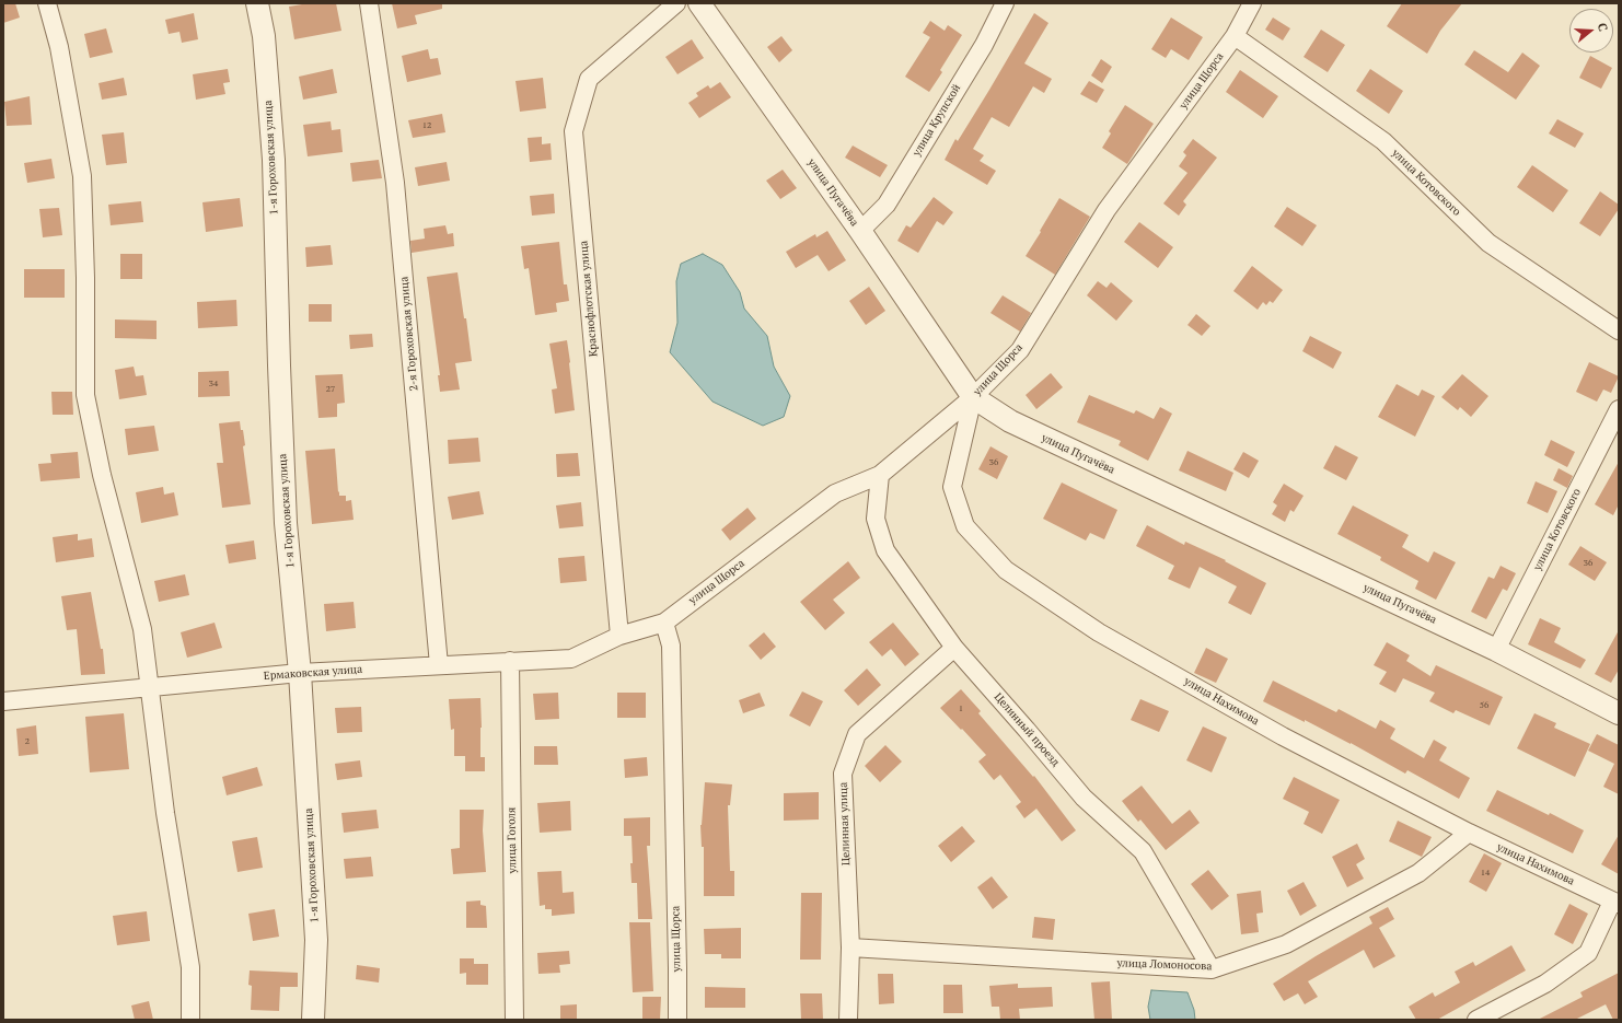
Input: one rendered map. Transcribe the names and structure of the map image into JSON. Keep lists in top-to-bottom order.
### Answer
{
  "streets": {
    "street": [
      "улица Щорса",
      "улица Крупской",
      "1-я Гороховская улица",
      "улица Котовского",
      "улица Пугачёва",
      "Краснофлотская улица",
      "2-я Гороховская улица",
      "Ермаковская улица",
      "улица Нахимова",
      "Целинный проезд",
      "Целинная улица",
      "улица Гоголя",
      "улица Ломоносова"
    ]
  },
  "crossings": [
    ["улица Щорса", "улица Котовского"],
    ["улица Щорса", "улица Пугачёва"],
    ["улица Щорса", "Краснофлотская улица"],
    ["улица Щорса", "Ермаковская улица"],
    ["улица Щорса", "улица Нахимова"],
    ["улица Щорса", "Целинный проезд"],
    ["улица Крупской", "улица Пугачёва"],
    ["1-я Гороховская улица", "Ермаковская улица"],
    ["улица Котовского", "улица Пугачёва"],
    ["улица Пугачёва", "улица Нахимова"],
    ["Краснофлотская улица", "Ермаковская улица"],
    ["2-я Гороховская улица", "Ермаковская улица"],
    ["Ермаковская улица", "улица Гоголя"],
    ["улица Нахимова", "улица Ломоносова"],
    ["Целинный проезд", "Целинная улица"],
    ["Целинный проезд", "улица Ломоносова"],
    ["Целинная улица", "улица Ломоносова"]
  ],
  "house_numbers": [
    "12",
    "34",
    "27",
    "36",
    "36",
    "56",
    "1",
    "2",
    "14"
  ],
  "north": "right"
}
